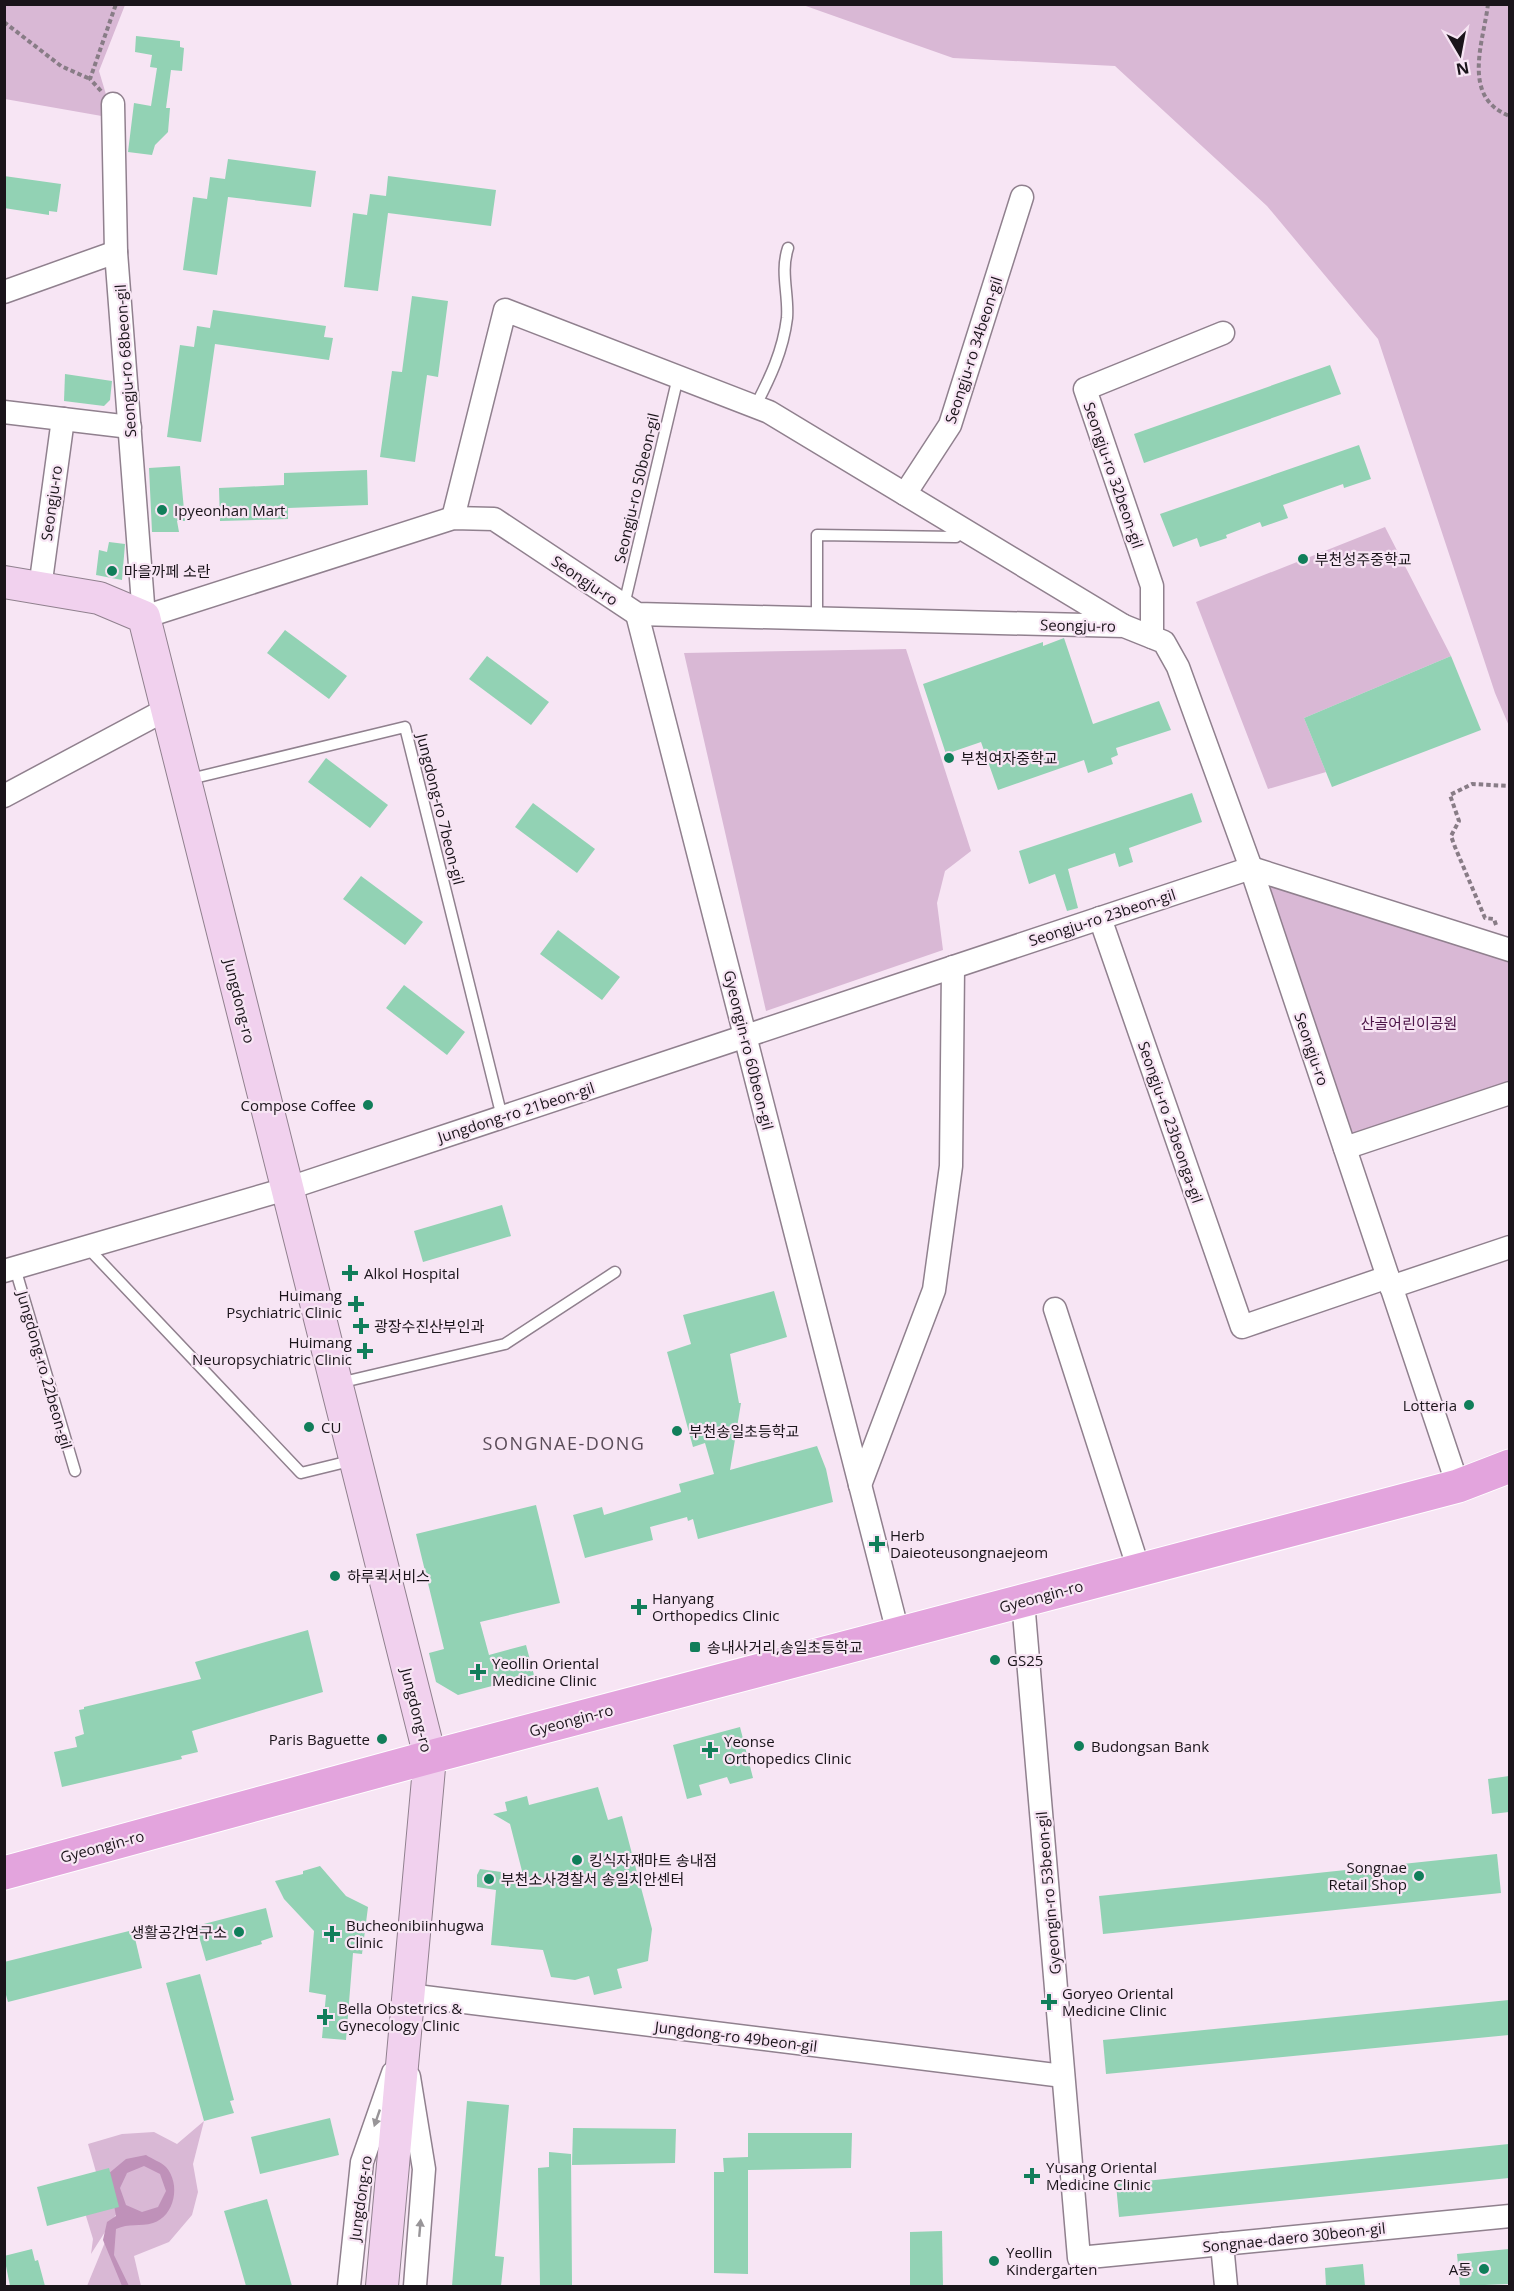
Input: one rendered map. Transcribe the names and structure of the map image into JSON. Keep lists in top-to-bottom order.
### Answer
{
  "streets": {
    "main road": ["Gyeongin-ro"],
    "street": [
      "Seongju-ro 34beon-gil",
      "Seongju-ro 68beon-gil",
      "Seongju-ro 32beon-gil",
      "Seongju-ro",
      "Seongju-ro 23beon-gil",
      "Jungdong-ro",
      "Gyeongin-ro 60beon-gil",
      "Jungdong-ro 21beon-gil",
      "Seongju-ro 23beonga-gil",
      "Jungdong-ro 22beon-gil",
      "Gyeongin-ro 53beon-gil",
      "Jungdong-ro 49beon-gil",
      "Songnae-daero 30beon-gil"
    ],
    "lane": ["Seongju-ro 50beon-gil", "Jungdong-ro 7beon-gil"]
  },
  "crossings": [
    ["Seongju-ro 68beon-gil", "Seongju-ro"],
    ["Seongju-ro 68beon-gil", "Jungdong-ro"],
    ["Seongju-ro 32beon-gil", "Seongju-ro"],
    ["Seongju-ro 50beon-gil", "Seongju-ro"],
    ["Seongju-ro 50beon-gil", "Gyeongin-ro 60beon-gil"],
    ["Seongju-ro", "Seongju-ro 23beon-gil"],
    ["Seongju-ro", "Jungdong-ro"],
    ["Seongju-ro", "Gyeongin-ro 60beon-gil"],
    ["Seongju-ro", "Seongju-ro 23beonga-gil"],
    ["Seongju-ro", "Gyeongin-ro"],
    ["Jungdong-ro 7beon-gil", "Jungdong-ro"],
    ["Jungdong-ro 7beon-gil", "Jungdong-ro 21beon-gil"],
    ["Seongju-ro 23beon-gil", "Gyeongin-ro 60beon-gil"],
    ["Seongju-ro 23beon-gil", "Jungdong-ro 21beon-gil"],
    ["Seongju-ro 23beon-gil", "Seongju-ro 23beonga-gil"],
    ["Jungdong-ro", "Jungdong-ro 21beon-gil"],
    ["Jungdong-ro", "Jungdong-ro 22beon-gil"],
    ["Jungdong-ro", "Gyeongin-ro"],
    ["Jungdong-ro", "Jungdong-ro 49beon-gil"],
    ["Gyeongin-ro 60beon-gil", "Jungdong-ro 21beon-gil"],
    ["Gyeongin-ro 60beon-gil", "Gyeongin-ro"],
    ["Jungdong-ro 21beon-gil", "Jungdong-ro 22beon-gil"],
    ["Gyeongin-ro", "Gyeongin-ro 53beon-gil"],
    ["Gyeongin-ro 53beon-gil", "Jungdong-ro 49beon-gil"],
    ["Gyeongin-ro 53beon-gil", "Songnae-daero 30beon-gil"]
  ],
  "districts": ["SONGNAE-DONG"],
  "parks": ["산골어린이공원"],
  "places": {
    "other": [
      "Ipyeonhan Mart",
      "부천성주중학교",
      "마을까페 소란",
      "부천여자중학교",
      "Compose Coffee",
      "Lotteria",
      "CU",
      "부천송일초등학교",
      "하루퀵서비스",
      "GS25",
      "Paris Baguette",
      "Budongsan Bank",
      "킹식자재마트 송내점",
      "Songnae Retail Shop",
      "부천소사경찰서 송일치안센터",
      "생활공간연구소",
      "Yeollin Kindergarten",
      "A동"
    ],
    "health": [
      "Alkol Hospital",
      "Huimang Psychiatric Clinic",
      "광장수진산부인과",
      "Huimang Neuropsychiatric Clinic",
      "Herb Daieoteusongnaejeom",
      "Hanyang Orthopedics Clinic",
      "Yeollin Oriental Medicine Clinic",
      "Yeonse Orthopedics Clinic",
      "Bucheonibiinhugwa Clinic",
      "Goryeo Oriental Medicine Clinic",
      "Bella Obstetrics & Gynecology Clinic",
      "Yusang Oriental Medicine Clinic"
    ],
    "transit": ["송내사거리,송일초등학교"]
  },
  "north": "bottom"
}
